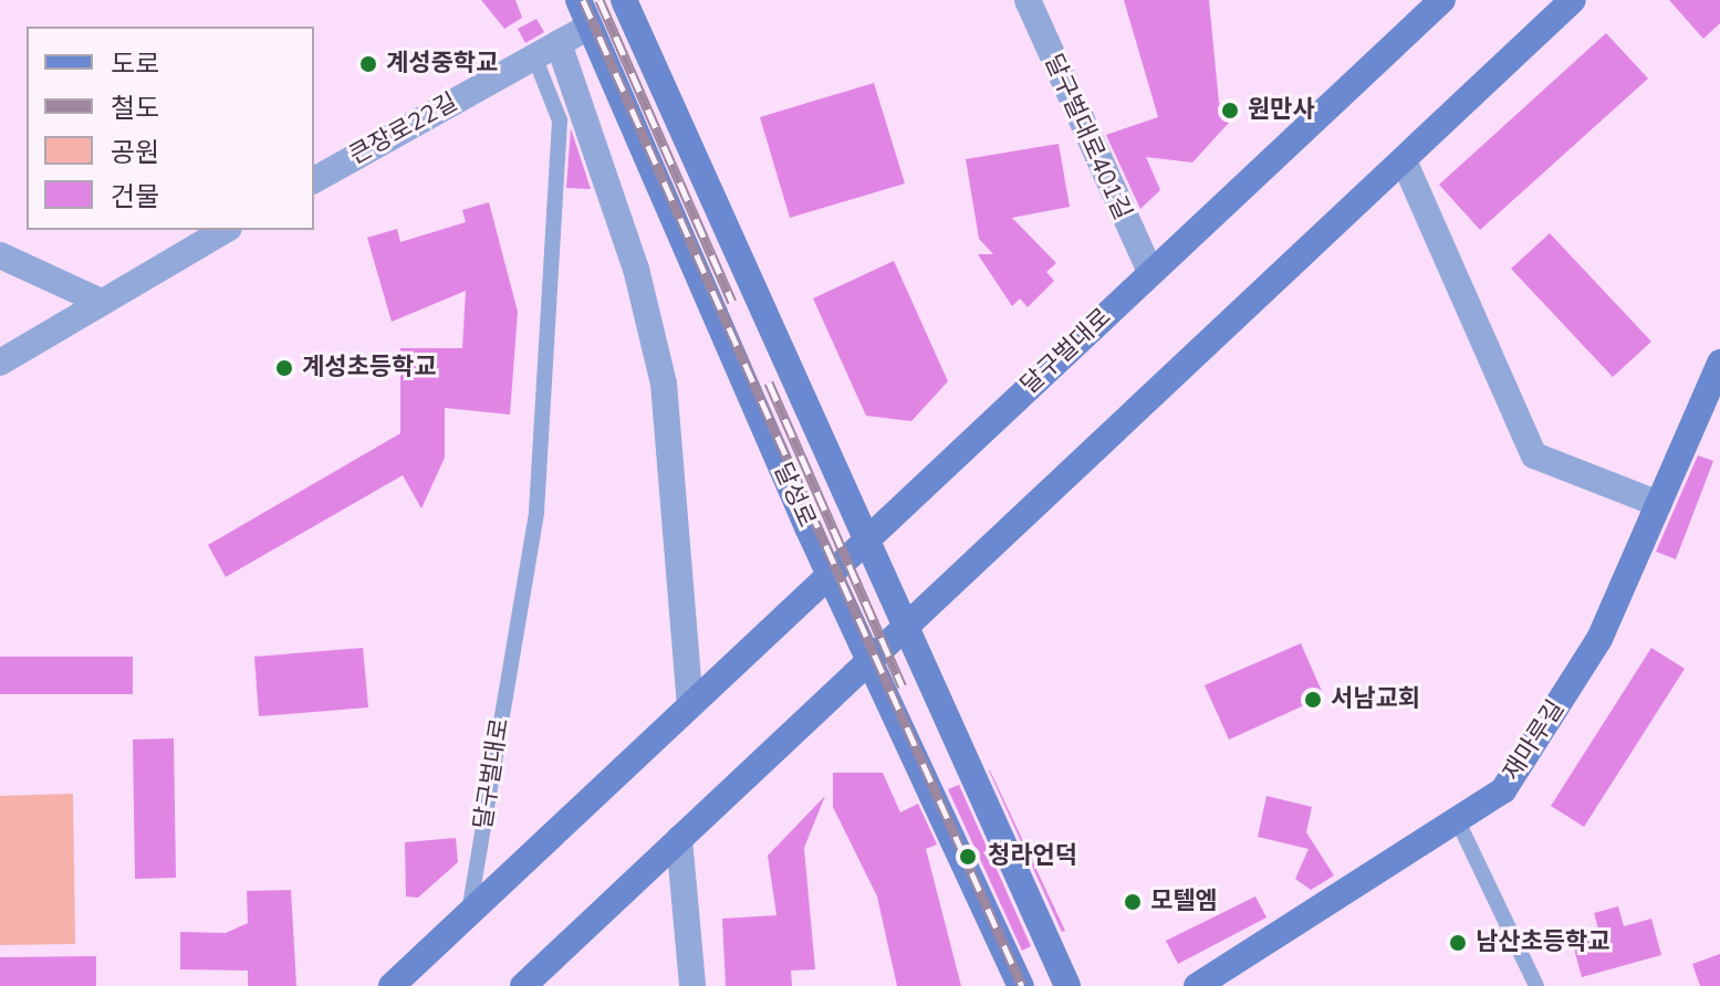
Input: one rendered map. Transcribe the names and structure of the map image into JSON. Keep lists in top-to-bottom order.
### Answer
{
  "streets": {
    "main road": ["달구벌대로", "달성로", "재마루길"],
    "street": ["큰장로22길", "달구벌대로401길"]
  },
  "crossings": [
    ["큰장로22길", "달구벌대로"],
    ["큰장로22길", "달성로"],
    ["달구벌대로401길", "달구벌대로"],
    ["달구벌대로", "달성로"]
  ],
  "places": [
    "계성중학교",
    "원만사",
    "계성초등학교",
    "서남교회",
    "청라언덕",
    "모텔엠",
    "남산초등학교"
  ],
  "legend": [
    "도로",
    "철도",
    "공원",
    "건물"
  ]
}
